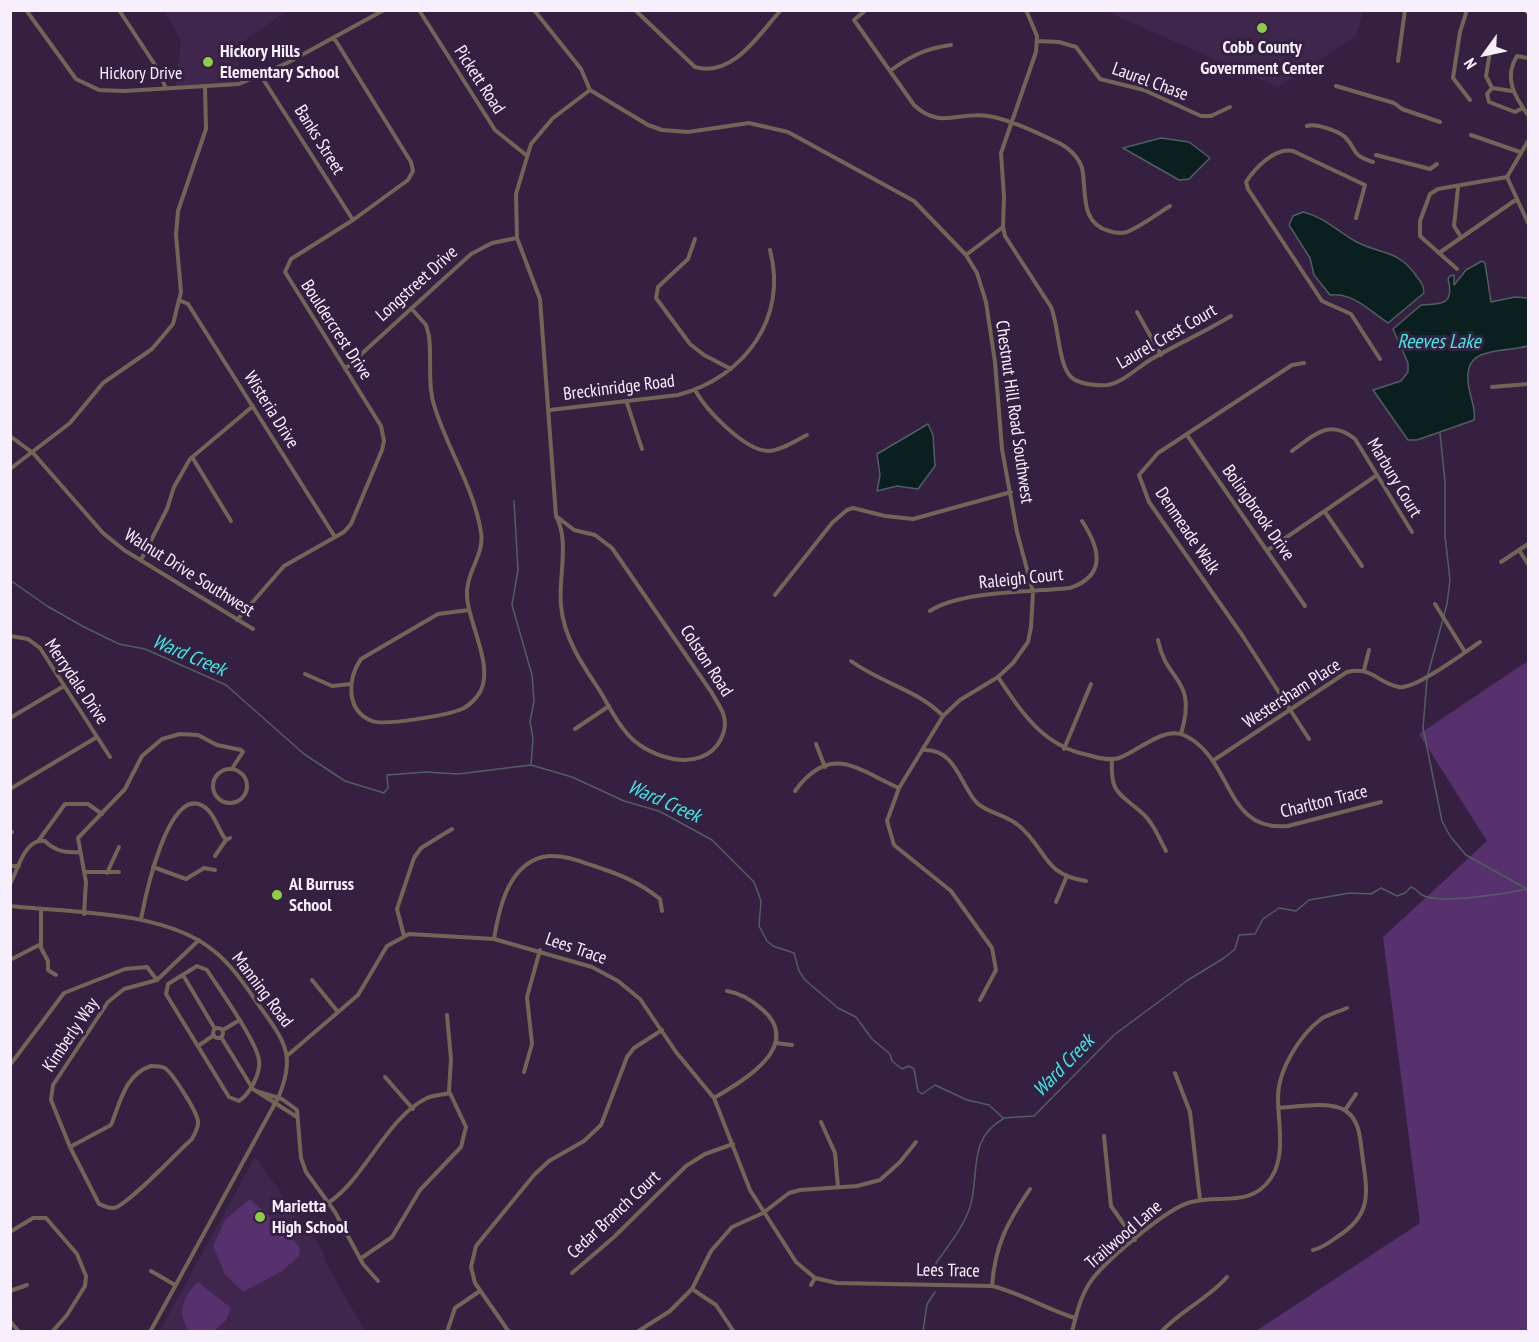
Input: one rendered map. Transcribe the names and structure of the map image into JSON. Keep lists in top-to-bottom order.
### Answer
{
  "streets": {
    "street": [
      "Hickory Drive",
      "Pickett Road",
      "Laurel Chase",
      "Banks Street",
      "Longstreet Drive",
      "Bouldercrest Drive",
      "Laurel Crest Court",
      "Breckinridge Road",
      "Wisteria Drive",
      "Chestnut Hill Road Southwest",
      "Marbury Court",
      "Bolingbrook Drive",
      "Denmeade Walk",
      "Walnut Drive Southwest",
      "Raleigh Court",
      "Colston Road",
      "Merrydale Drive",
      "Westersham Place",
      "Charlton Trace",
      "Lees Trace",
      "Manning Road",
      "Kimberly Way",
      "Cedar Branch Court",
      "Trailwood Lane"
    ]
  },
  "crossings": [
    ["Hickory Drive", "Banks Street"],
    ["Hickory Drive", "Bouldercrest Drive"],
    ["Pickett Road", "Colston Road"],
    ["Banks Street", "Bouldercrest Drive"],
    ["Longstreet Drive", "Bouldercrest Drive"],
    ["Longstreet Drive", "Colston Road"],
    ["Bouldercrest Drive", "Wisteria Drive"],
    ["Bouldercrest Drive", "Walnut Drive Southwest"],
    ["Breckinridge Road", "Colston Road"],
    ["Chestnut Hill Road Southwest", "Raleigh Court"],
    ["Chestnut Hill Road Southwest", "Colston Road"],
    ["Bolingbrook Drive", "Denmeade Walk"],
    ["Denmeade Walk", "Westersham Place"],
    ["Westersham Place", "Charlton Trace"],
    ["Lees Trace", "Cedar Branch Court"],
    ["Lees Trace", "Trailwood Lane"]
  ],
  "water": ["Reeves Lake", "Ward Creek"],
  "places": [
    "Cobb County Government Center",
    "Hickory Hills Elementary School",
    "Al Burruss School",
    "Marietta High School"
  ],
  "north": "bottom left"
}
